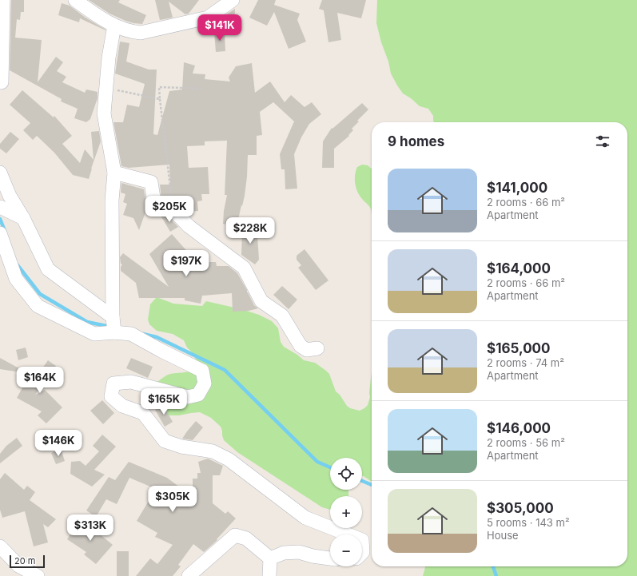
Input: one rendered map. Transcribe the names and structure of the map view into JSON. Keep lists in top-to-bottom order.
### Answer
{
  "scale_bar": "20 m",
  "page": {
    "price": [
      "$141K",
      "$205K",
      "$228K",
      "$197K",
      "$164K",
      "$165K",
      "$146K",
      "$305K",
      "$313K"
    ],
    "heading": "9 homes",
    "list": [
      {
        "name": "$141,000",
        "note": "2 rooms · 66 m² · Apartment"
      },
      {
        "name": "$164,000",
        "note": "2 rooms · 66 m² · Apartment"
      },
      {
        "name": "$165,000",
        "note": "2 rooms · 74 m² · Apartment"
      },
      {
        "name": "$146,000",
        "note": "2 rooms · 56 m² · Apartment"
      },
      {
        "name": "$305,000",
        "note": "5 rooms · 143 m² · House"
      }
    ],
    "map_buttons": ["+", "−"],
    "scale": "20 m"
  }
}
